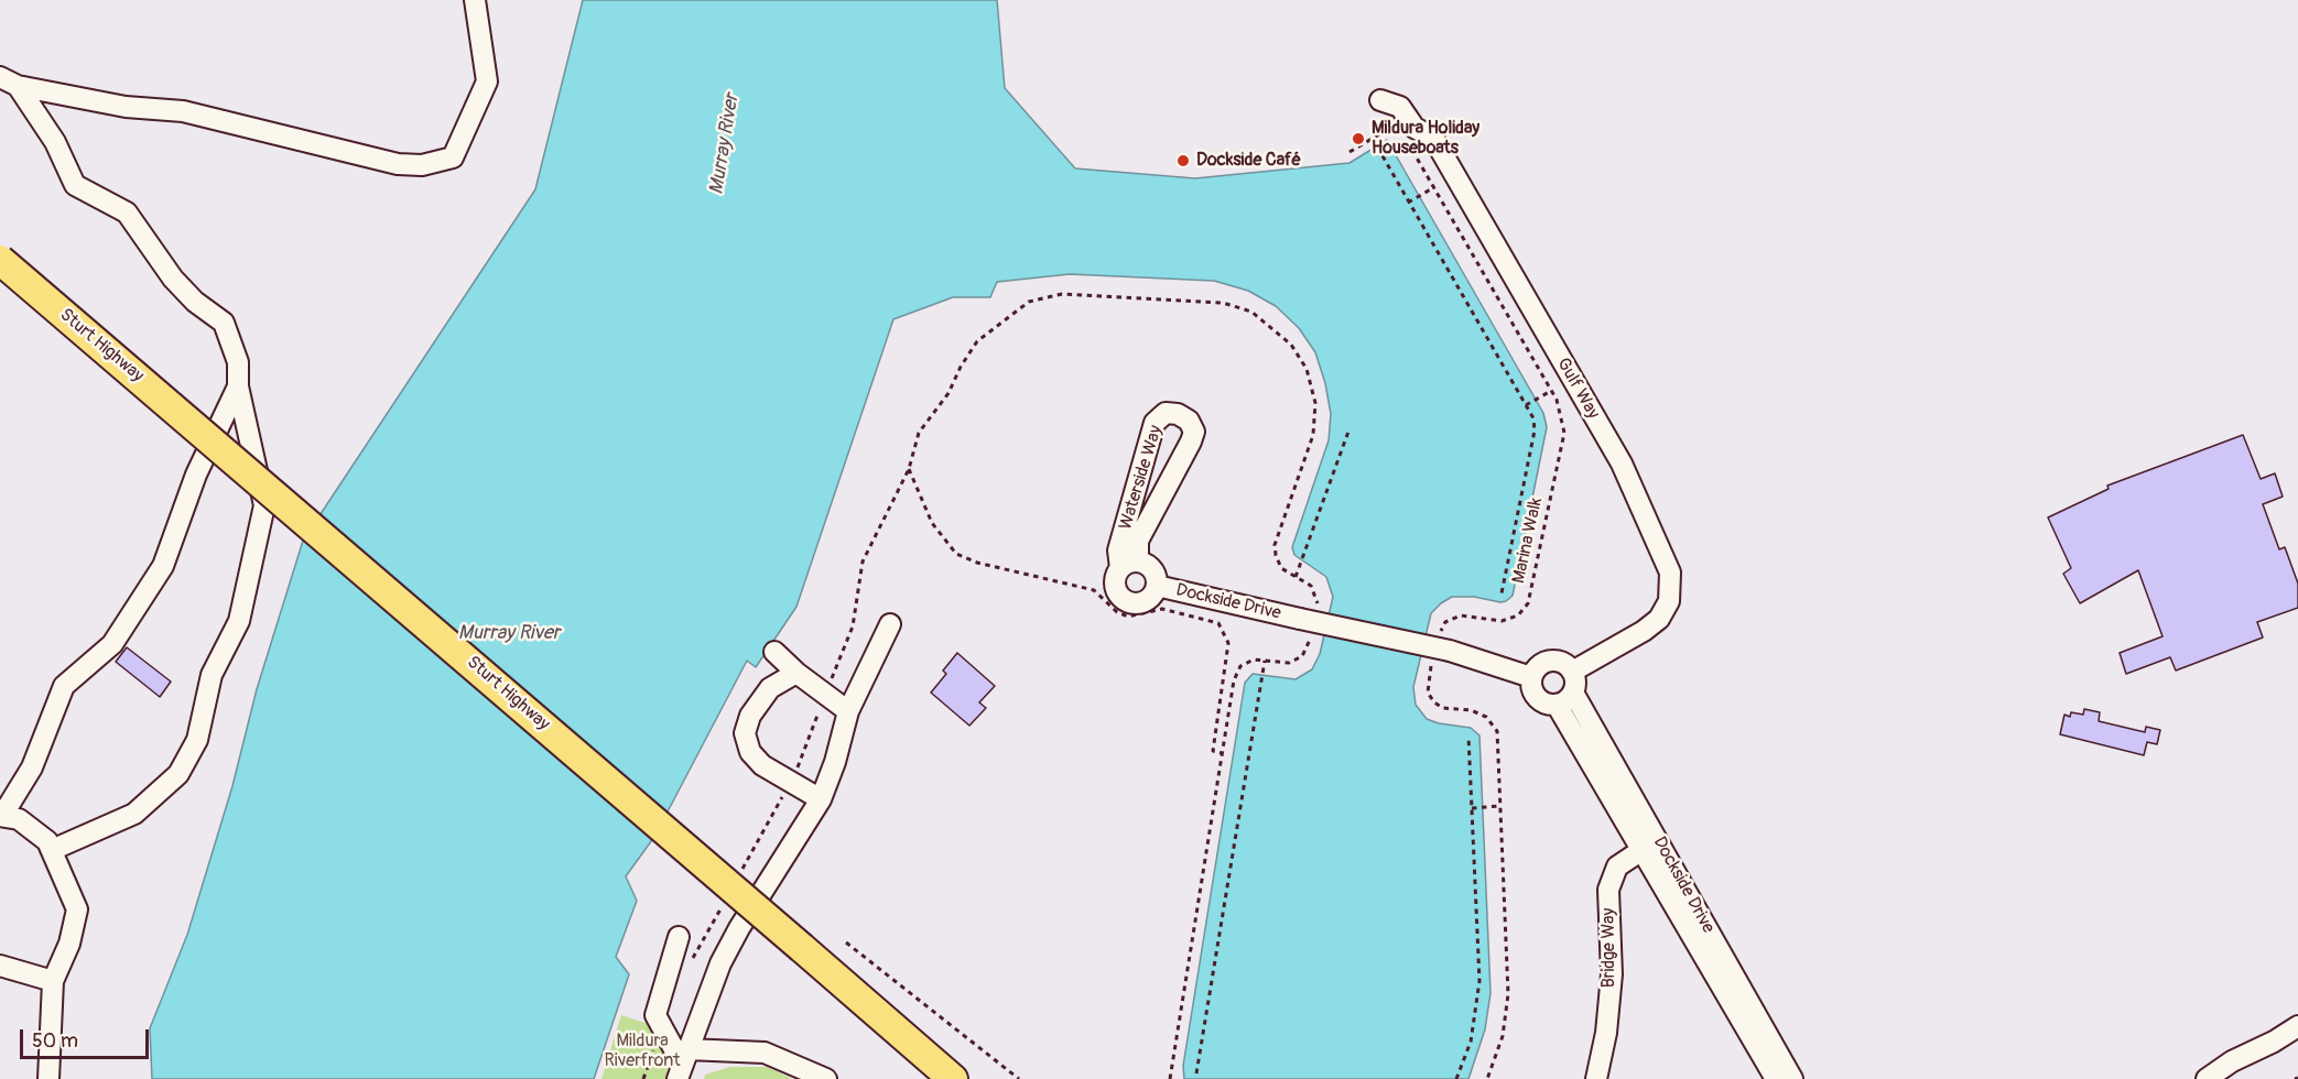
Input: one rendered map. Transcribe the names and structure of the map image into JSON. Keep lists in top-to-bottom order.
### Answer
{
  "streets": {
    "highway": ["Sturt Highway"],
    "street": [
      "Gulf Way",
      "Waterside Way",
      "Dockside Drive",
      "Bridge Way"
    ],
    "path": ["Marina Walk"]
  },
  "crossings": [
    ["Gulf Way", "Marina Walk"],
    ["Gulf Way", "Dockside Drive"],
    ["Waterside Way", "Dockside Drive"],
    ["Marina Walk", "Dockside Drive"],
    ["Dockside Drive", "Bridge Way"]
  ],
  "water": ["Murray River"],
  "parks": ["Mildura Riverfront"],
  "places": ["Mildura Holiday Houseboats", "Dockside Café"],
  "scale_bar": "50 m"
}
